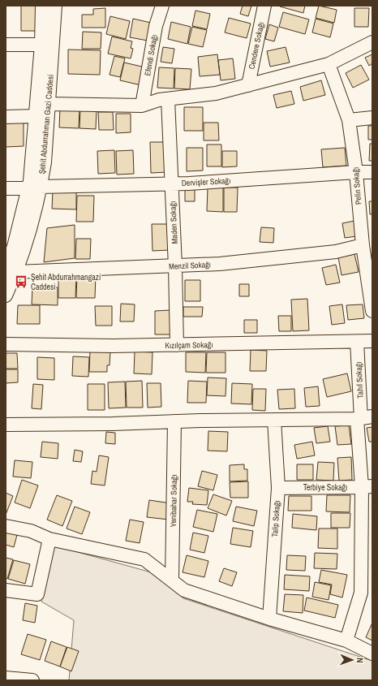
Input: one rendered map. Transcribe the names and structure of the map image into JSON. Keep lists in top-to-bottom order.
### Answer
{
  "streets": {
    "street": [
      "Cendere Sokağı",
      "Efendi Sokağı",
      "Şehit Abdurrahman Gazi Caddesi",
      "Dervişler Sokağı",
      "Pelin Sokağı",
      "Maden Sokağı",
      "Menzil Sokağı",
      "Kızılçam Sokağı",
      "Tahıl Sokağı",
      "Terbiye Sokağı",
      "Yenibahar Sokağı",
      "Talip Sokağı"
    ]
  },
  "crossings": [
    ["Şehit Abdurrahman Gazi Caddesi", "Dervişler Sokağı"],
    ["Şehit Abdurrahman Gazi Caddesi", "Menzil Sokağı"],
    ["Dervişler Sokağı", "Pelin Sokağı"],
    ["Dervişler Sokağı", "Maden Sokağı"],
    ["Pelin Sokağı", "Menzil Sokağı"],
    ["Maden Sokağı", "Menzil Sokağı"],
    ["Maden Sokağı", "Kızılçam Sokağı"],
    ["Kızılçam Sokağı", "Tahıl Sokağı"],
    ["Tahıl Sokağı", "Terbiye Sokağı"],
    ["Terbiye Sokağı", "Talip Sokağı"]
  ],
  "places": {
    "bus stop": ["Şehit Abdurrahmangazi Caddesi"]
  },
  "north": "right"
}
